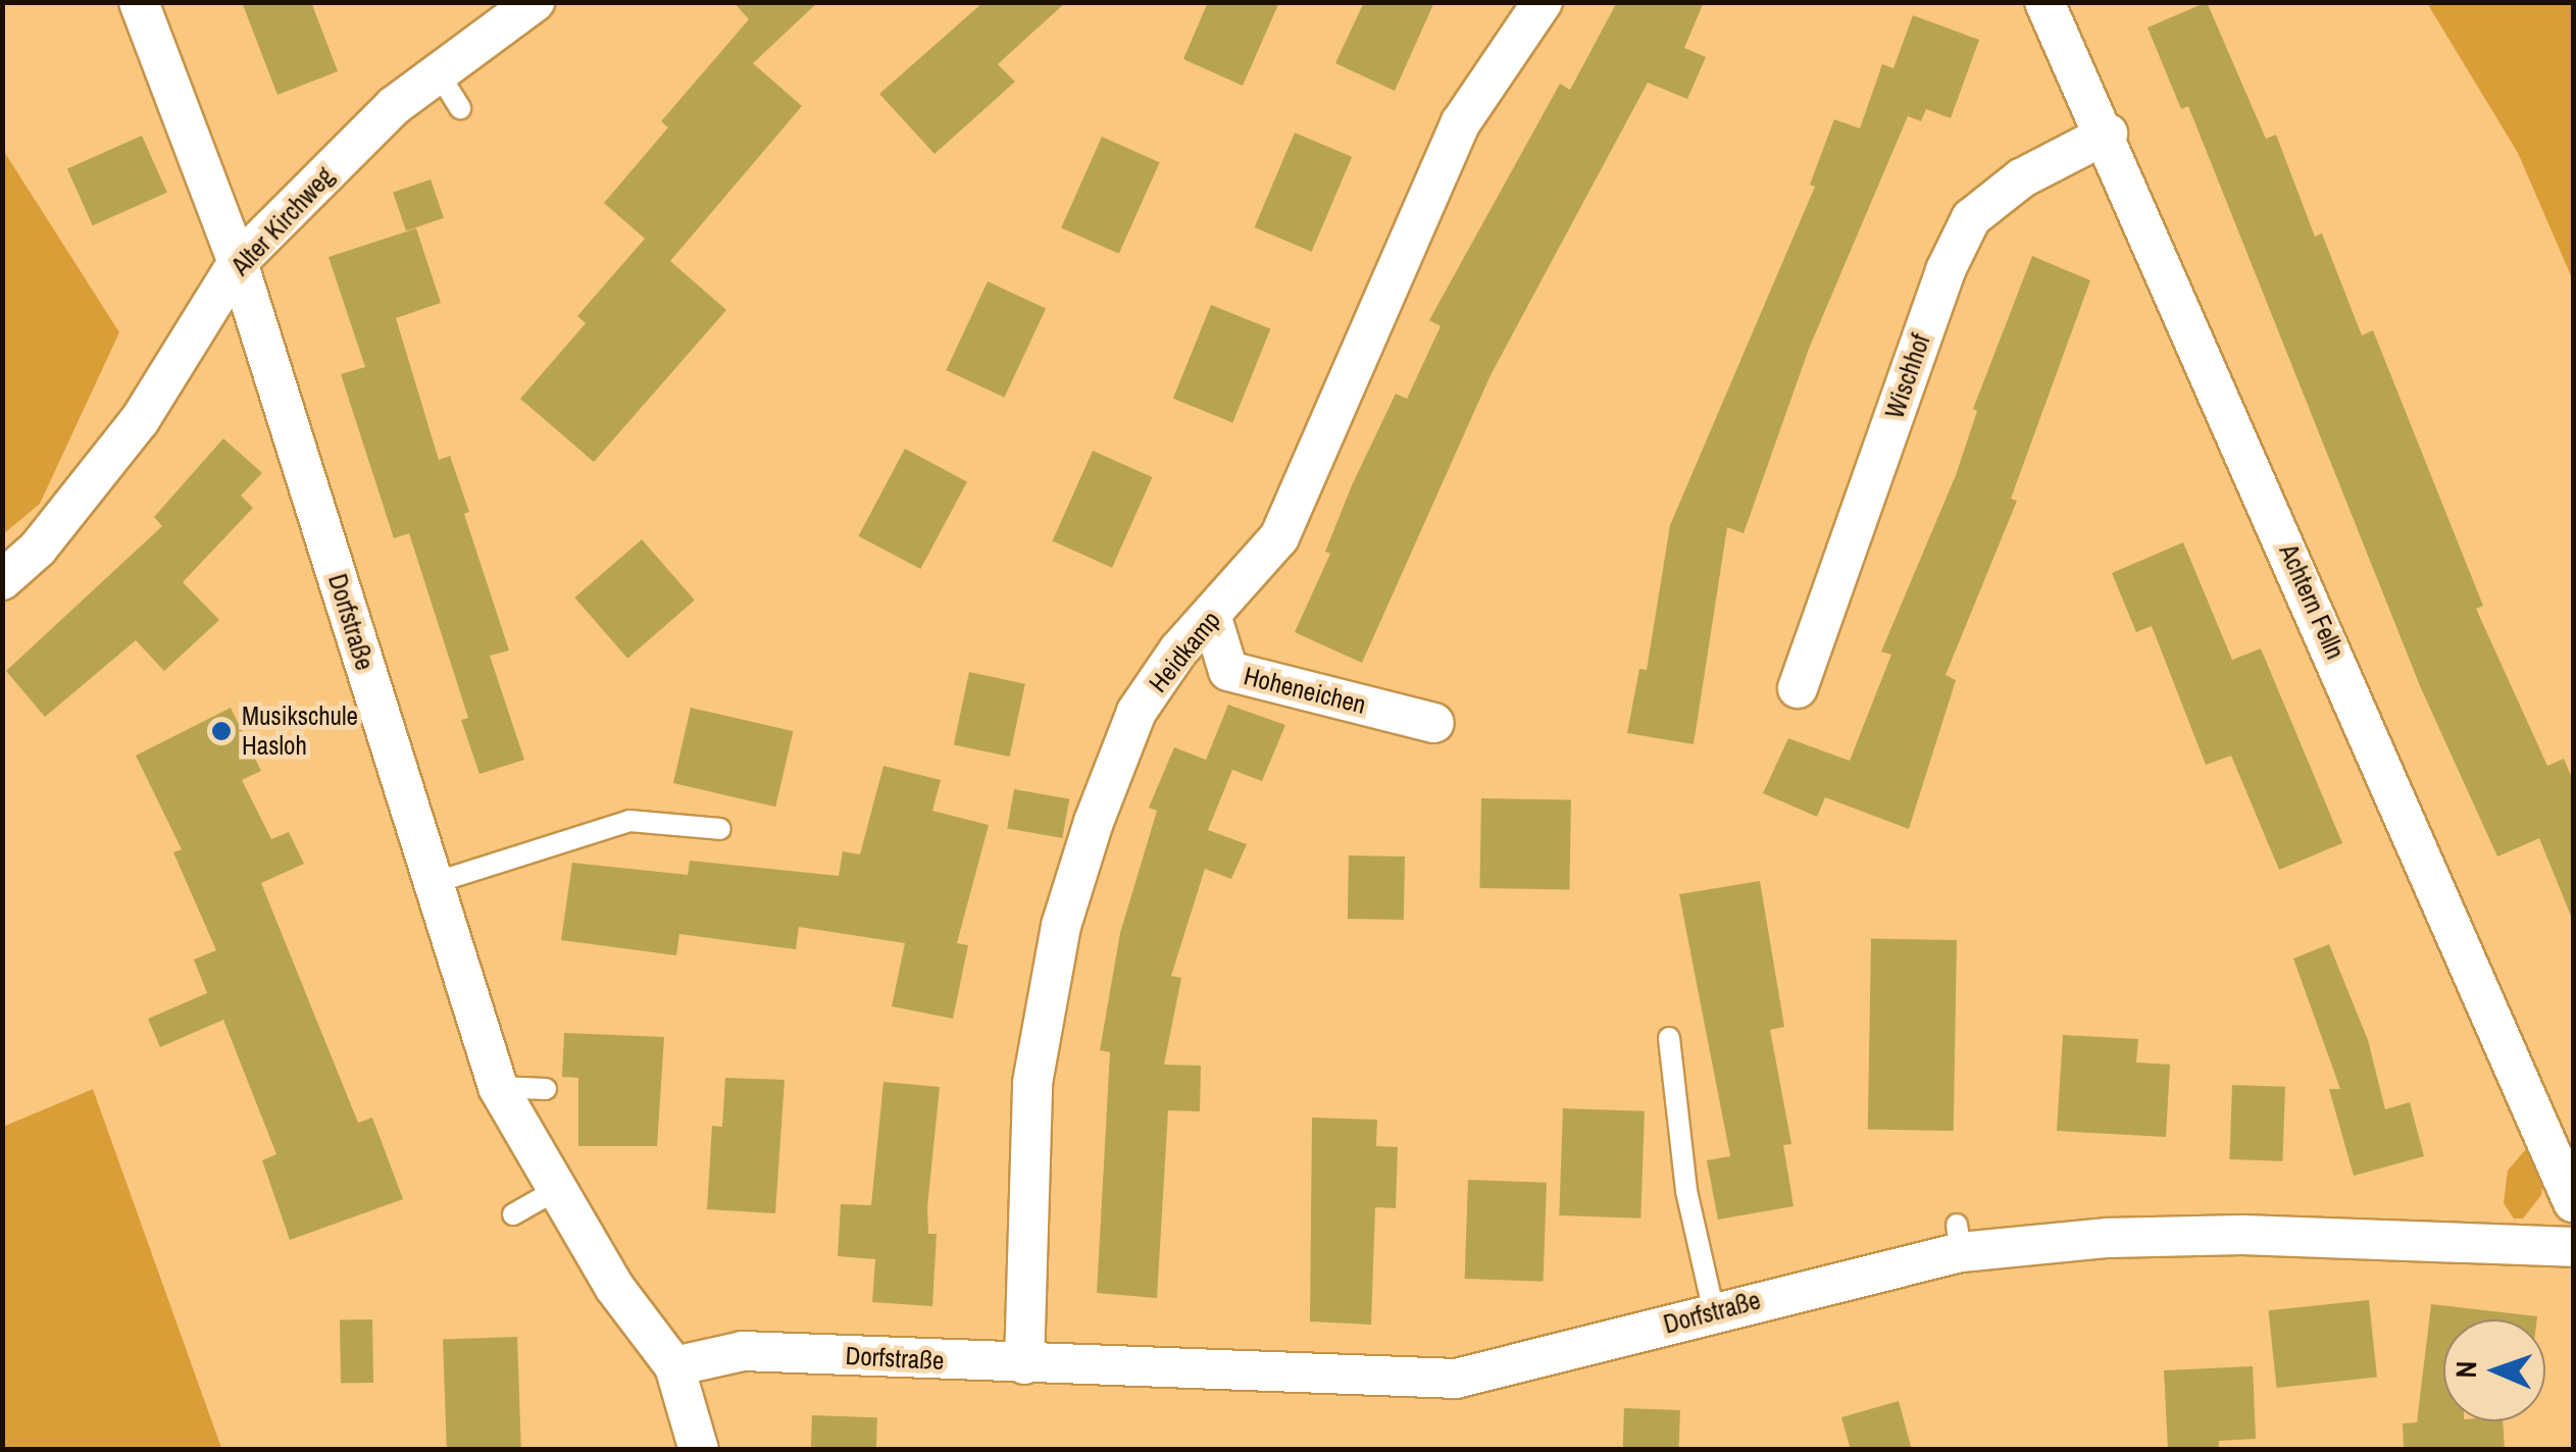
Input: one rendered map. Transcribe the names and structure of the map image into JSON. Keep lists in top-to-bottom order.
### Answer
{
  "streets": {
    "street": [
      "Alter Kirchweg",
      "Wischhof",
      "Achtern Felln",
      "Dorfstraße",
      "Heidkamp",
      "Hoheneichen"
    ]
  },
  "crossings": [
    ["Alter Kirchweg", "Dorfstraße"],
    ["Wischhof", "Achtern Felln"],
    ["Dorfstraße", "Heidkamp"],
    ["Heidkamp", "Hoheneichen"]
  ],
  "places": ["Musikschule Hasloh"],
  "north": "left"
}
